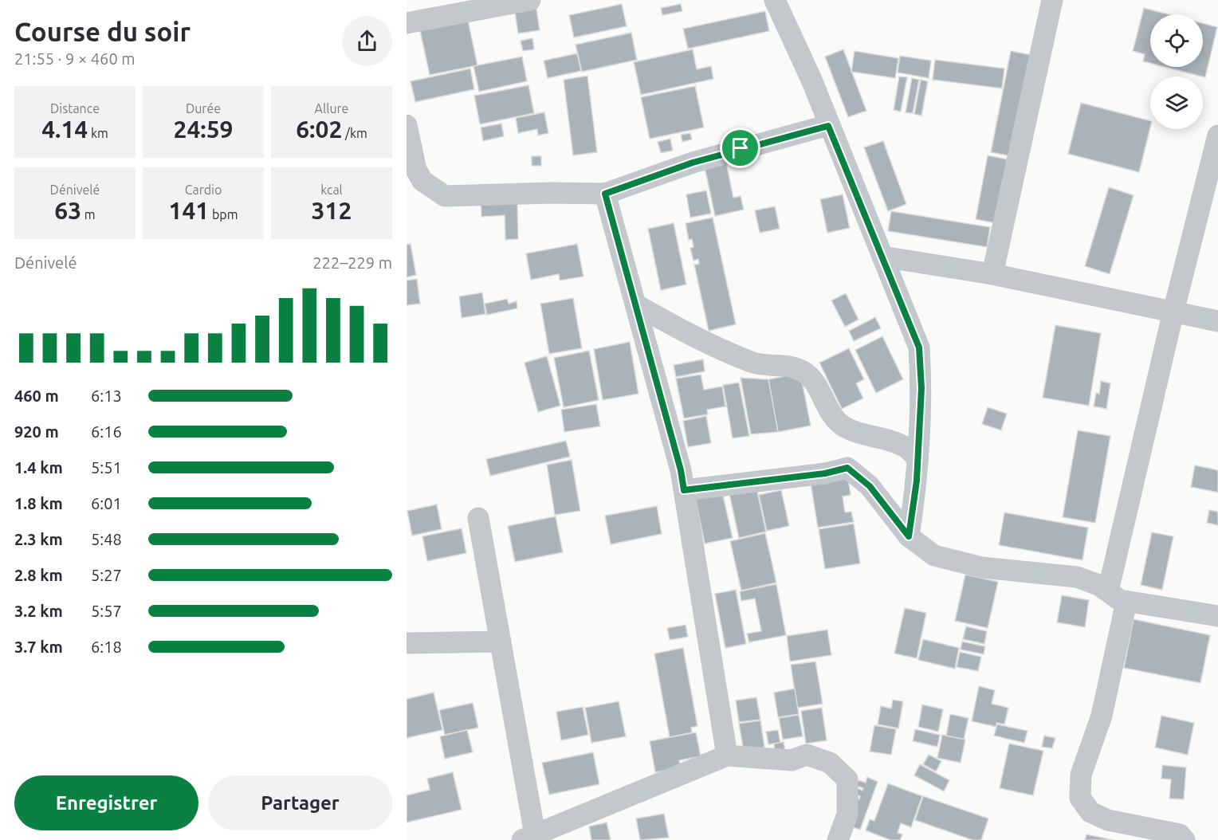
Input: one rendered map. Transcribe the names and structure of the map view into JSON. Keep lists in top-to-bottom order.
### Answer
{
  "page": {
    "heading": ["Course du soir", "21:55 · 9 × 460 m"],
    "stats": [
      ["Distance", "4.14 km"],
      ["Durée", "24:59"],
      ["Allure", "6:02 /km"],
      ["Dénivelé", "63 m"],
      ["Cardio", "141 bpm"],
      ["kcal", "312"]
    ],
    "chart": ["Dénivelé", "222–229 m"],
    "list": [
      {
        "name": "460 m",
        "note": "6:13"
      },
      {
        "name": "920 m",
        "note": "6:16"
      },
      {
        "name": "1.4 km",
        "note": "5:51"
      },
      {
        "name": "1.8 km",
        "note": "6:01"
      },
      {
        "name": "2.3 km",
        "note": "5:48"
      },
      {
        "name": "2.8 km",
        "note": "5:27"
      },
      {
        "name": "3.2 km",
        "note": "5:57"
      },
      {
        "name": "3.7 km",
        "note": "6:18"
      }
    ],
    "buttons": ["Enregistrer", "Partager"]
  }
}
